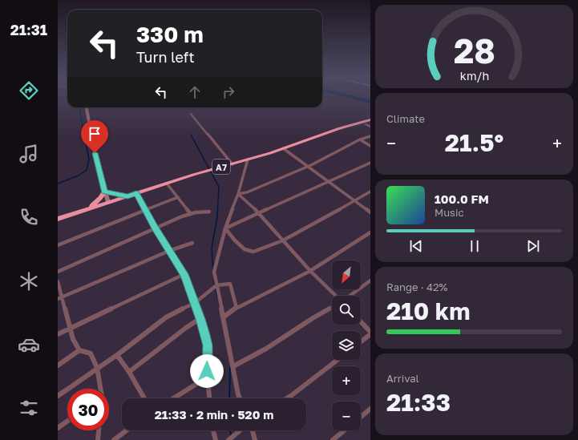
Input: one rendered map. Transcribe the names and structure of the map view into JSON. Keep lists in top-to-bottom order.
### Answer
{
  "streets": {
    "highway": ["A7"]
  },
  "north": "bottom left",
  "page": {
    "tabs": "21:31",
    "turn": ["330 m", "Turn left"],
    "tile": [
      "Climate",
      ["Range · 42%", "210 km"],
      ["Arrival", "21:33"]
    ],
    "heat": ["−", "21.5°", "+"],
    "song": ["100.0 FM", "Music"],
    "map_buttons": ["+", "−"],
    "limit": "30",
    "trip": "21:33 · 2 min · 520 m",
    "gauge": ["28", "km/h"]
  }
}
